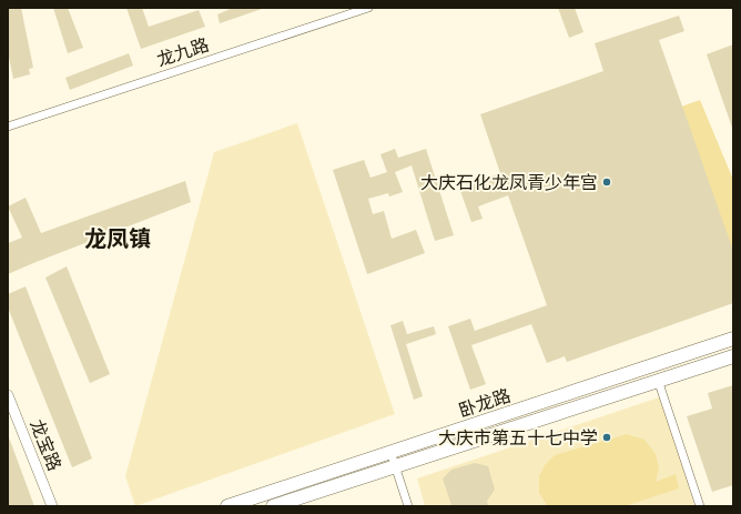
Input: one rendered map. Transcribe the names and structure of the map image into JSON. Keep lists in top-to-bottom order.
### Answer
{
  "streets": {
    "main road": ["卧龙路"],
    "street": ["龙九路", "龙宝路"]
  },
  "districts": ["龙凤镇"],
  "places": ["大庆石化龙凤青少年宫", "大庆市第五十七中学"]
}
